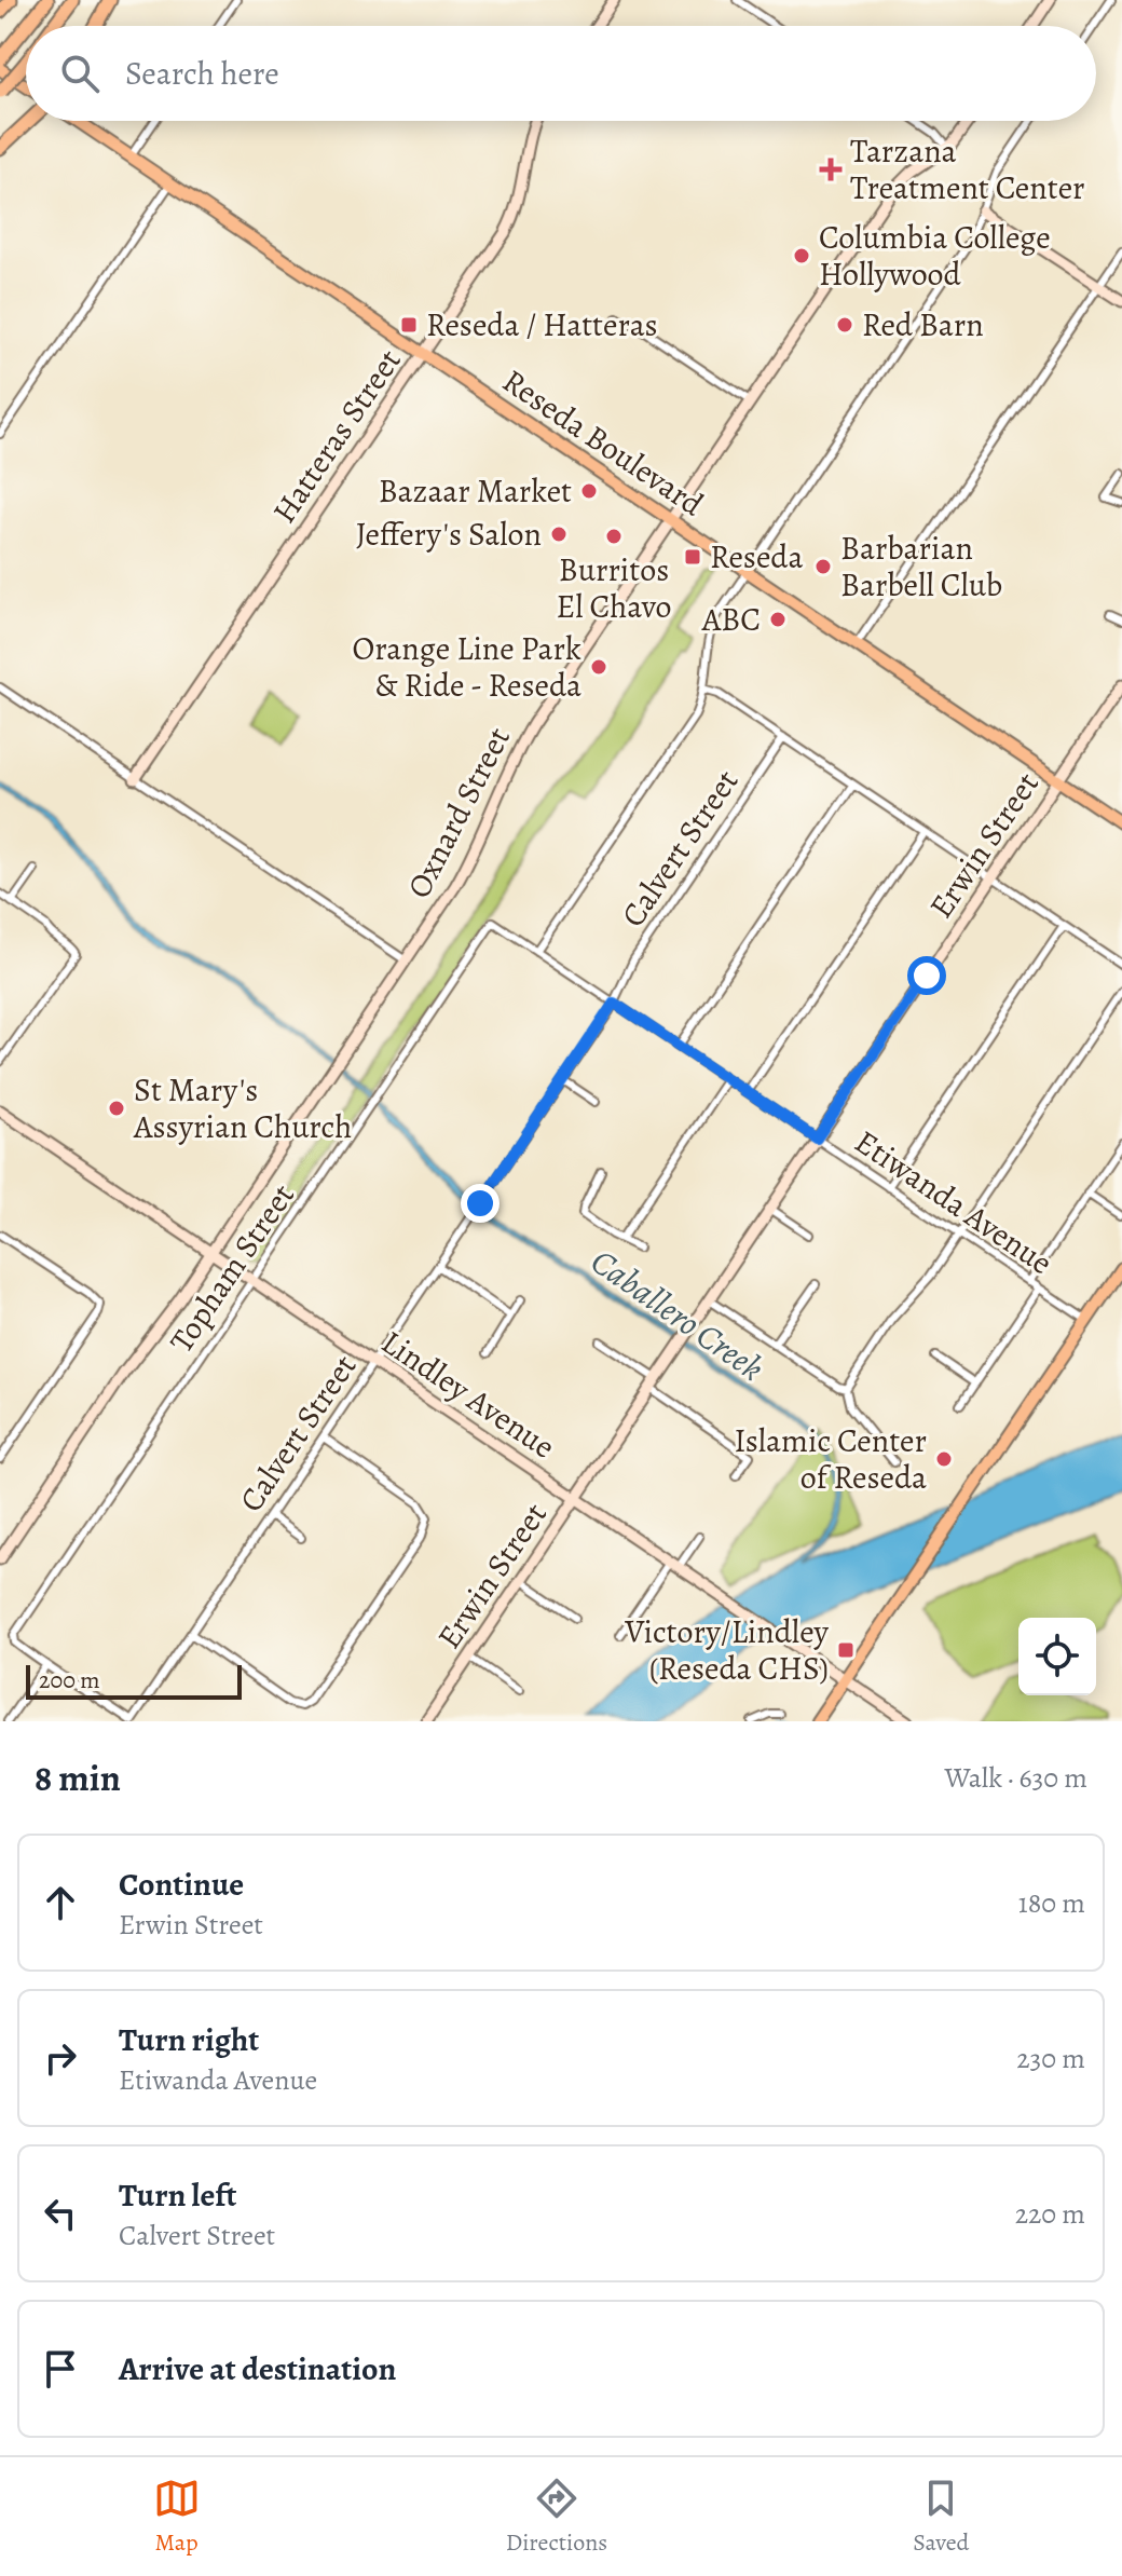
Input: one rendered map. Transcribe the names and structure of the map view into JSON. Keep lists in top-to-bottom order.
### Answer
{
  "streets": {
    "main road": [
      "Hatteras Street",
      "Reseda Boulevard",
      "Oxnard Street",
      "Erwin Street",
      "Lindley Avenue"
    ],
    "street": ["Calvert Street", "Etiwanda Avenue", "Topham Street"]
  },
  "crossings": [
    ["Hatteras Street", "Reseda Boulevard"],
    ["Reseda Boulevard", "Oxnard Street"],
    ["Reseda Boulevard", "Erwin Street"],
    ["Oxnard Street", "Lindley Avenue"],
    ["Erwin Street", "Etiwanda Avenue"],
    ["Erwin Street", "Lindley Avenue"],
    ["Calvert Street", "Etiwanda Avenue"],
    ["Calvert Street", "Lindley Avenue"],
    ["Etiwanda Avenue", "Topham Street"],
    ["Topham Street", "Lindley Avenue"]
  ],
  "water": ["Caballero Creek"],
  "places": {
    "health": ["Tarzana Treatment Center"],
    "other": [
      "Columbia College Hollywood",
      "Red Barn",
      "Bazaar Market",
      "Jeffery's Salon",
      "Burritos El Chavo",
      "Barbarian Barbell Club",
      "ABC",
      "Orange Line Park & Ride - Reseda",
      "St Mary's Assyrian Church",
      "Islamic Center of Reseda"
    ],
    "transit": ["Reseda / Hatteras", "Reseda", "Victory/Lindley (Reseda CHS)"]
  },
  "scale_bar": "200 m",
  "page": {
    "search": "Search here",
    "scale": "200 m",
    "heading": ["8 min", "Walk · 630 m"],
    "list": [
      ["Continue", "Erwin Street", "180 m"],
      ["Turn right", "Etiwanda Avenue", "230 m"],
      ["Turn left", "Calvert Street", "220 m"],
      "Arrive at destination"
    ],
    "nav": ["Map", "Directions", "Saved"]
  }
}
